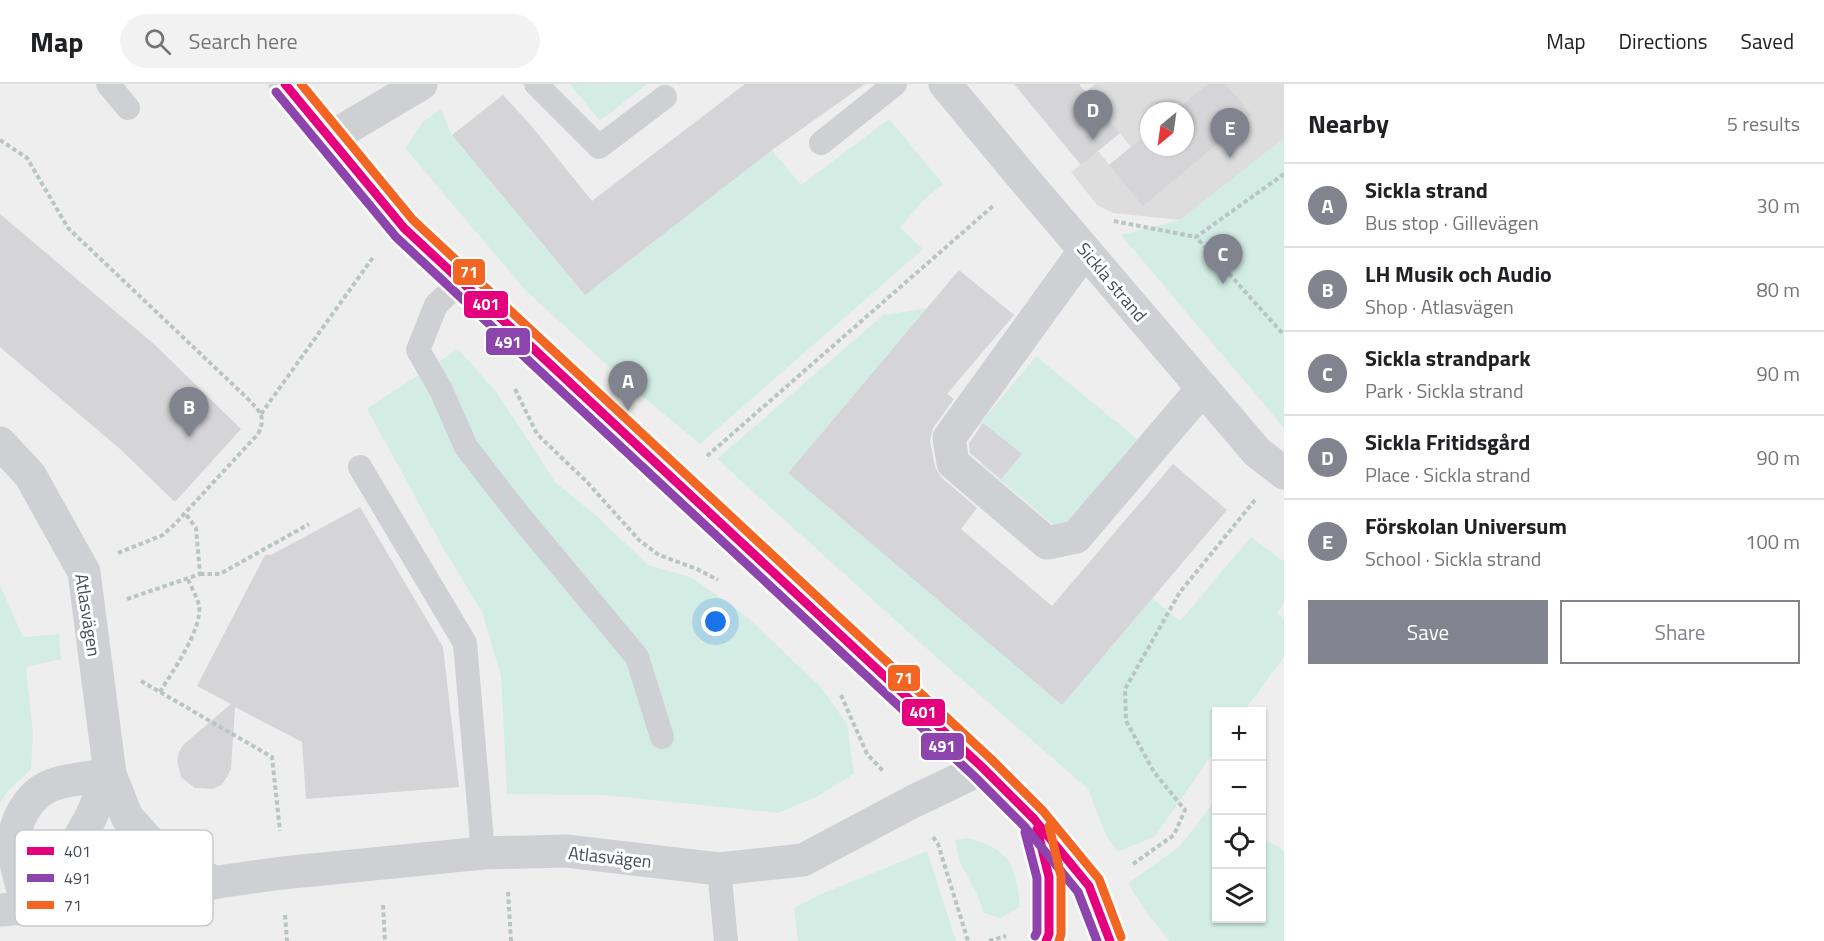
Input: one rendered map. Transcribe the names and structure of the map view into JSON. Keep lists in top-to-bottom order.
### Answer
{
  "streets": {
    "street": ["Sickla strand", "Atlasvägen"]
  },
  "lines": ["transit line 401", "transit line 71", "transit line 491"],
  "legend": ["401", "491", "71"],
  "north": "bottom left",
  "page": {
    "header": "Map",
    "search": "Search here",
    "nav": ["Map", "Directions", "Saved"],
    "heading": ["Nearby", "5 results"],
    "pins": [
      "D",
      "E",
      "C",
      "A",
      "B"
    ],
    "list": [
      {
        "mark": "A",
        "name": "Sickla strand",
        "note": "Bus stop · Gillevägen",
        "value": "30 m"
      },
      {
        "mark": "B",
        "name": "LH Musik och Audio",
        "note": "Shop · Atlasvägen",
        "value": "80 m"
      },
      {
        "mark": "C",
        "name": "Sickla strandpark",
        "note": "Park · Sickla strand",
        "value": "90 m"
      },
      {
        "mark": "D",
        "name": "Sickla Fritidsgård",
        "note": "Place · Sickla strand",
        "value": "90 m"
      },
      {
        "mark": "E",
        "name": "Förskolan Universum",
        "note": "School · Sickla strand",
        "value": "100 m"
      }
    ],
    "buttons": ["Save", "Share"],
    "map_buttons": ["+", "−"]
  }
}
